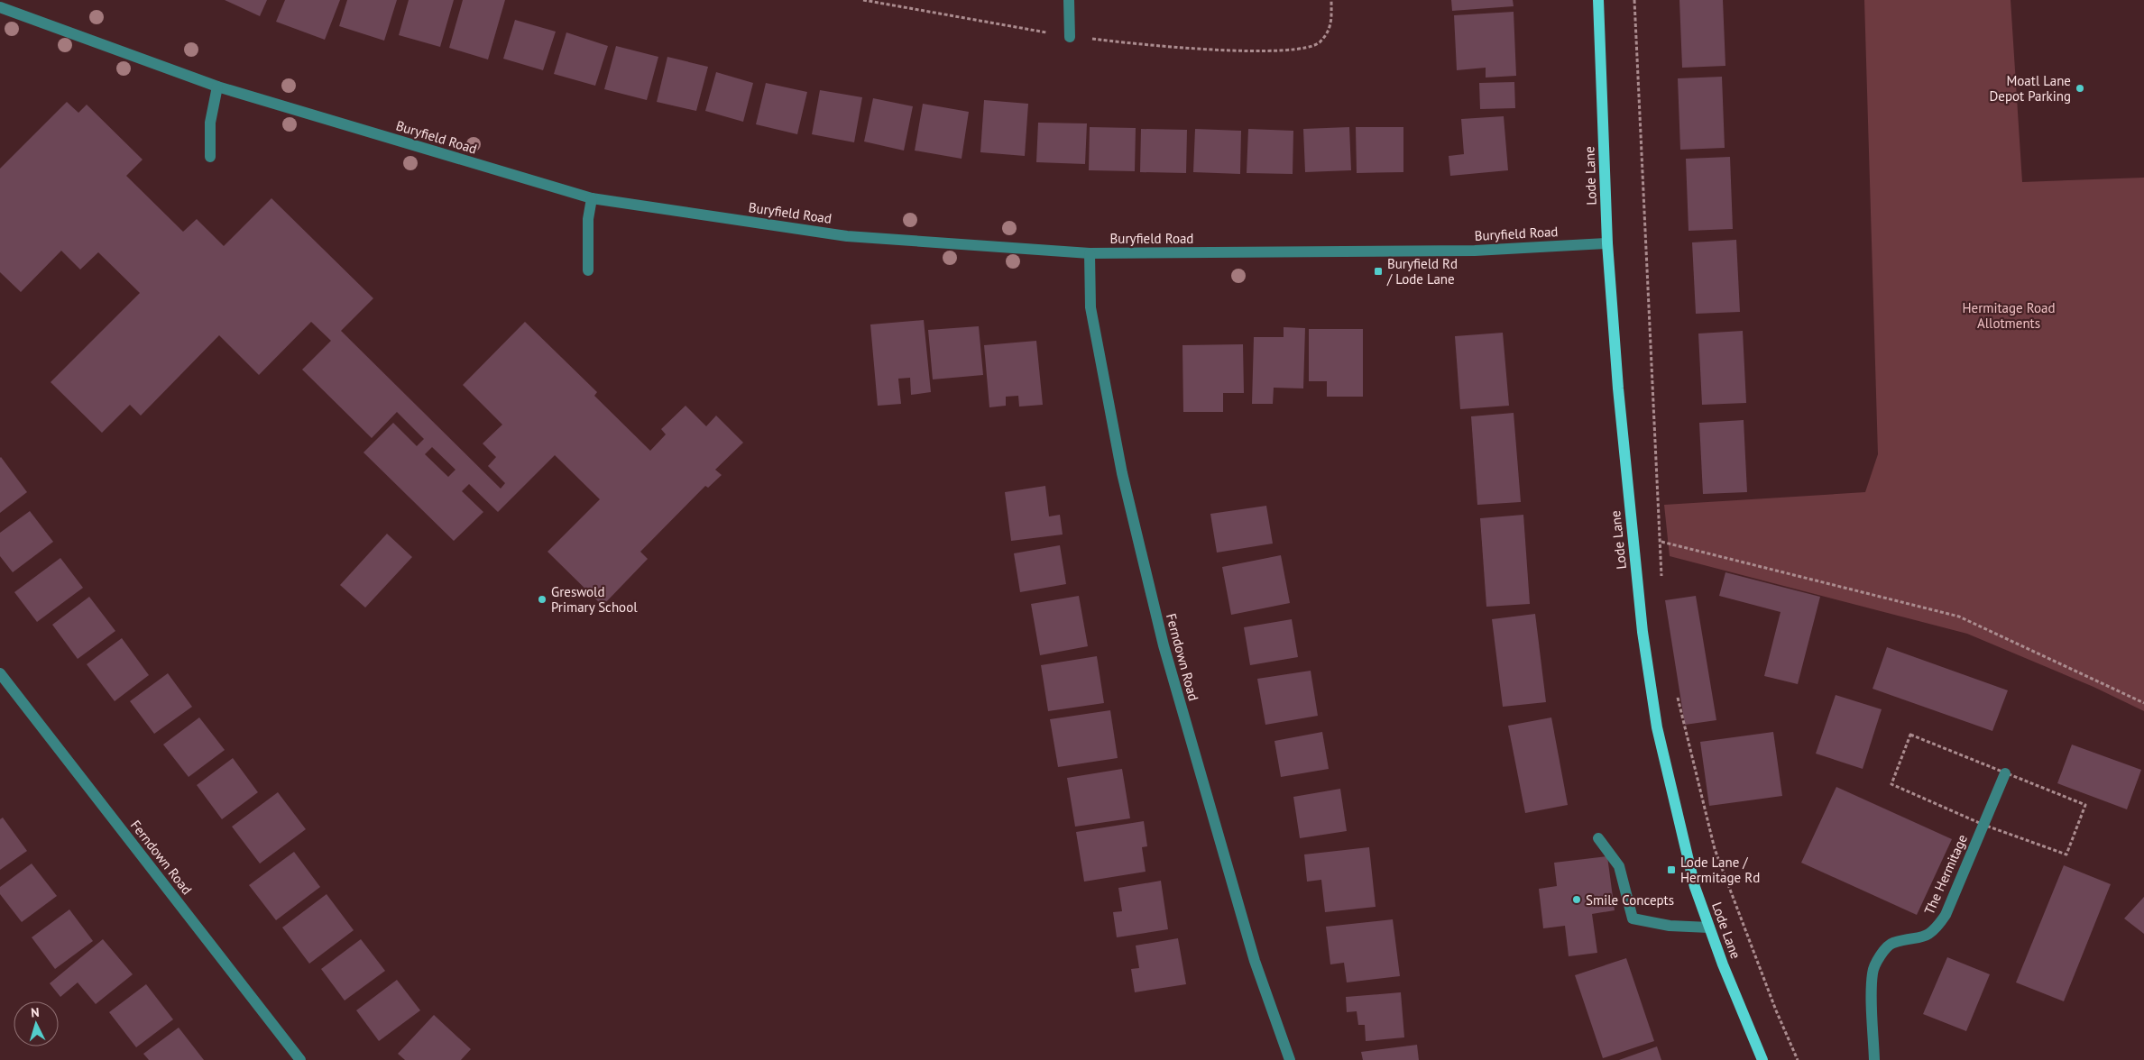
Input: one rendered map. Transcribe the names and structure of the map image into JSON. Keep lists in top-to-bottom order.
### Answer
{
  "streets": {
    "main road": ["Lode Lane"],
    "street": ["Buryfield Road", "Ferndown Road", "The Hermitage"]
  },
  "crossings": [
    ["Buryfield Road", "Lode Lane"],
    ["Buryfield Road", "Ferndown Road"]
  ],
  "parks": ["Hermitage Road Allotments"],
  "places": {
    "other": ["Moatl Lane Depot Parking", "Greswold Primary School", "Smile Concepts"],
    "transit": ["Buryfield Rd / Lode Lane", "Lode Lane / Hermitage Rd"]
  },
  "north": "top"
}
